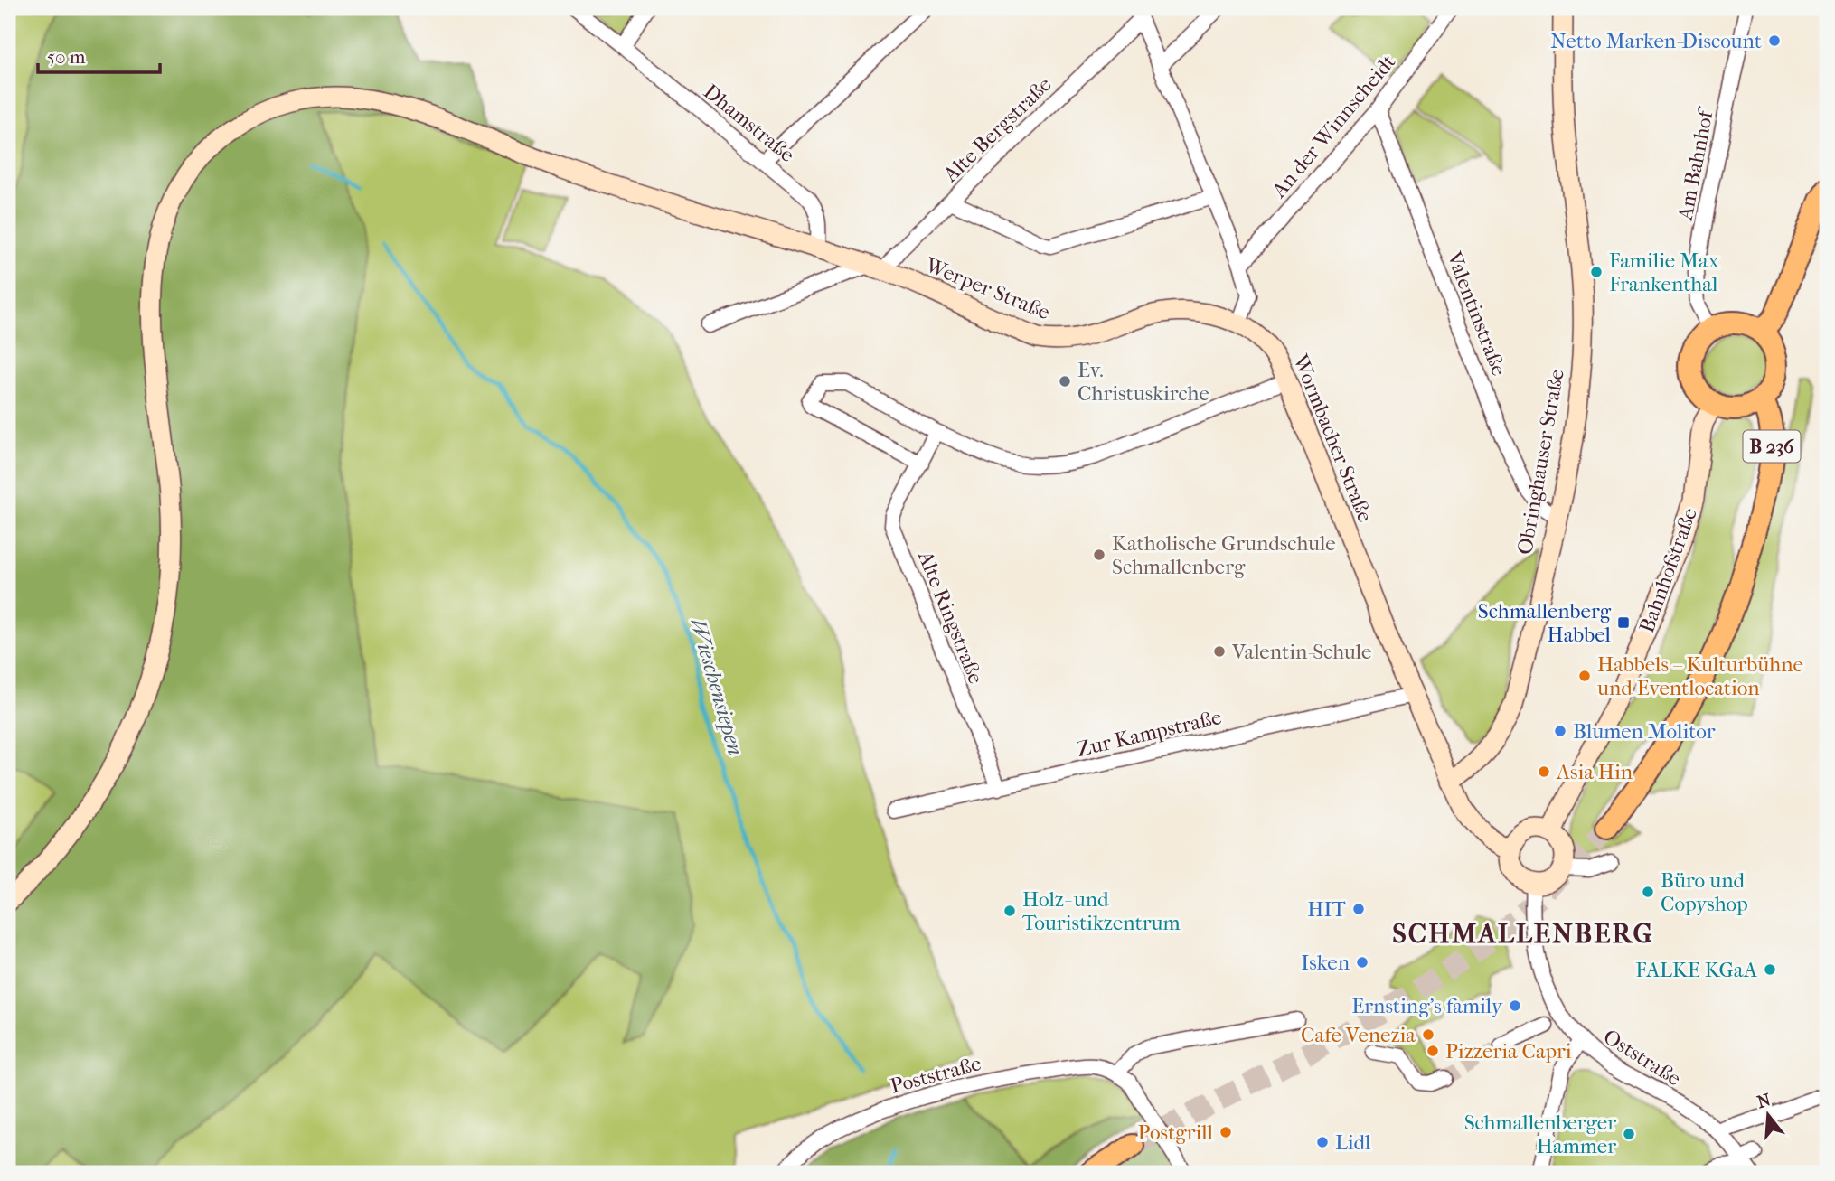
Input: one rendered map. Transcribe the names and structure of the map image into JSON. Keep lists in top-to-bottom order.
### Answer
{
  "streets": {
    "main road": [
      "Werper Straße",
      "Wormbacher Straße",
      "B 236",
      "Obringhauser Straße",
      "Bahnhofstraße"
    ],
    "street": [
      "Dhamstraße",
      "An der Winnscheidt",
      "Alte Bergstraße",
      "Am Bahnhof",
      "Valentinstraße",
      "Alte Ringstraße",
      "Zur Kampstraße",
      "Oststraße",
      "Poststraße"
    ]
  },
  "crossings": [
    ["Dhamstraße", "Werper Straße"],
    ["An der Winnscheidt", "Valentinstraße"],
    ["Alte Bergstraße", "Werper Straße"],
    ["Am Bahnhof", "B 236"],
    ["Am Bahnhof", "Bahnhofstraße"],
    ["Werper Straße", "Wormbacher Straße"],
    ["Valentinstraße", "Obringhauser Straße"],
    ["Wormbacher Straße", "Obringhauser Straße"],
    ["Wormbacher Straße", "Bahnhofstraße"],
    ["Wormbacher Straße", "Zur Kampstraße"],
    ["Wormbacher Straße", "Oststraße"],
    ["B 236", "Bahnhofstraße"],
    ["Bahnhofstraße", "Oststraße"],
    ["Alte Ringstraße", "Zur Kampstraße"]
  ],
  "districts": ["SCHMALLENBERG"],
  "water": ["Wieschensiepen"],
  "places": {
    "other": [
      "Netto Marken-Discount",
      "Familie Max Frankenthal",
      "Ev. Christuskirche",
      "Katholische Grundschule Schmallenberg",
      "Valentin-Schule",
      "Habbels – Kulturbühne und Eventlocation",
      "Blumen Molitor",
      "Asia Hin",
      "Büro und Copyshop",
      "HIT",
      "Holz- und Touristikzentrum",
      "Isken",
      "FALKE KGaA",
      "Ernsting's family",
      "Cafe Venezia",
      "Pizzeria Capri",
      "Postgrill",
      "Schmallenberger Hammer",
      "Lidl"
    ],
    "transit": ["Schmallenberg Habbel"]
  },
  "scale_bar": "50 m",
  "north": "top"
}
